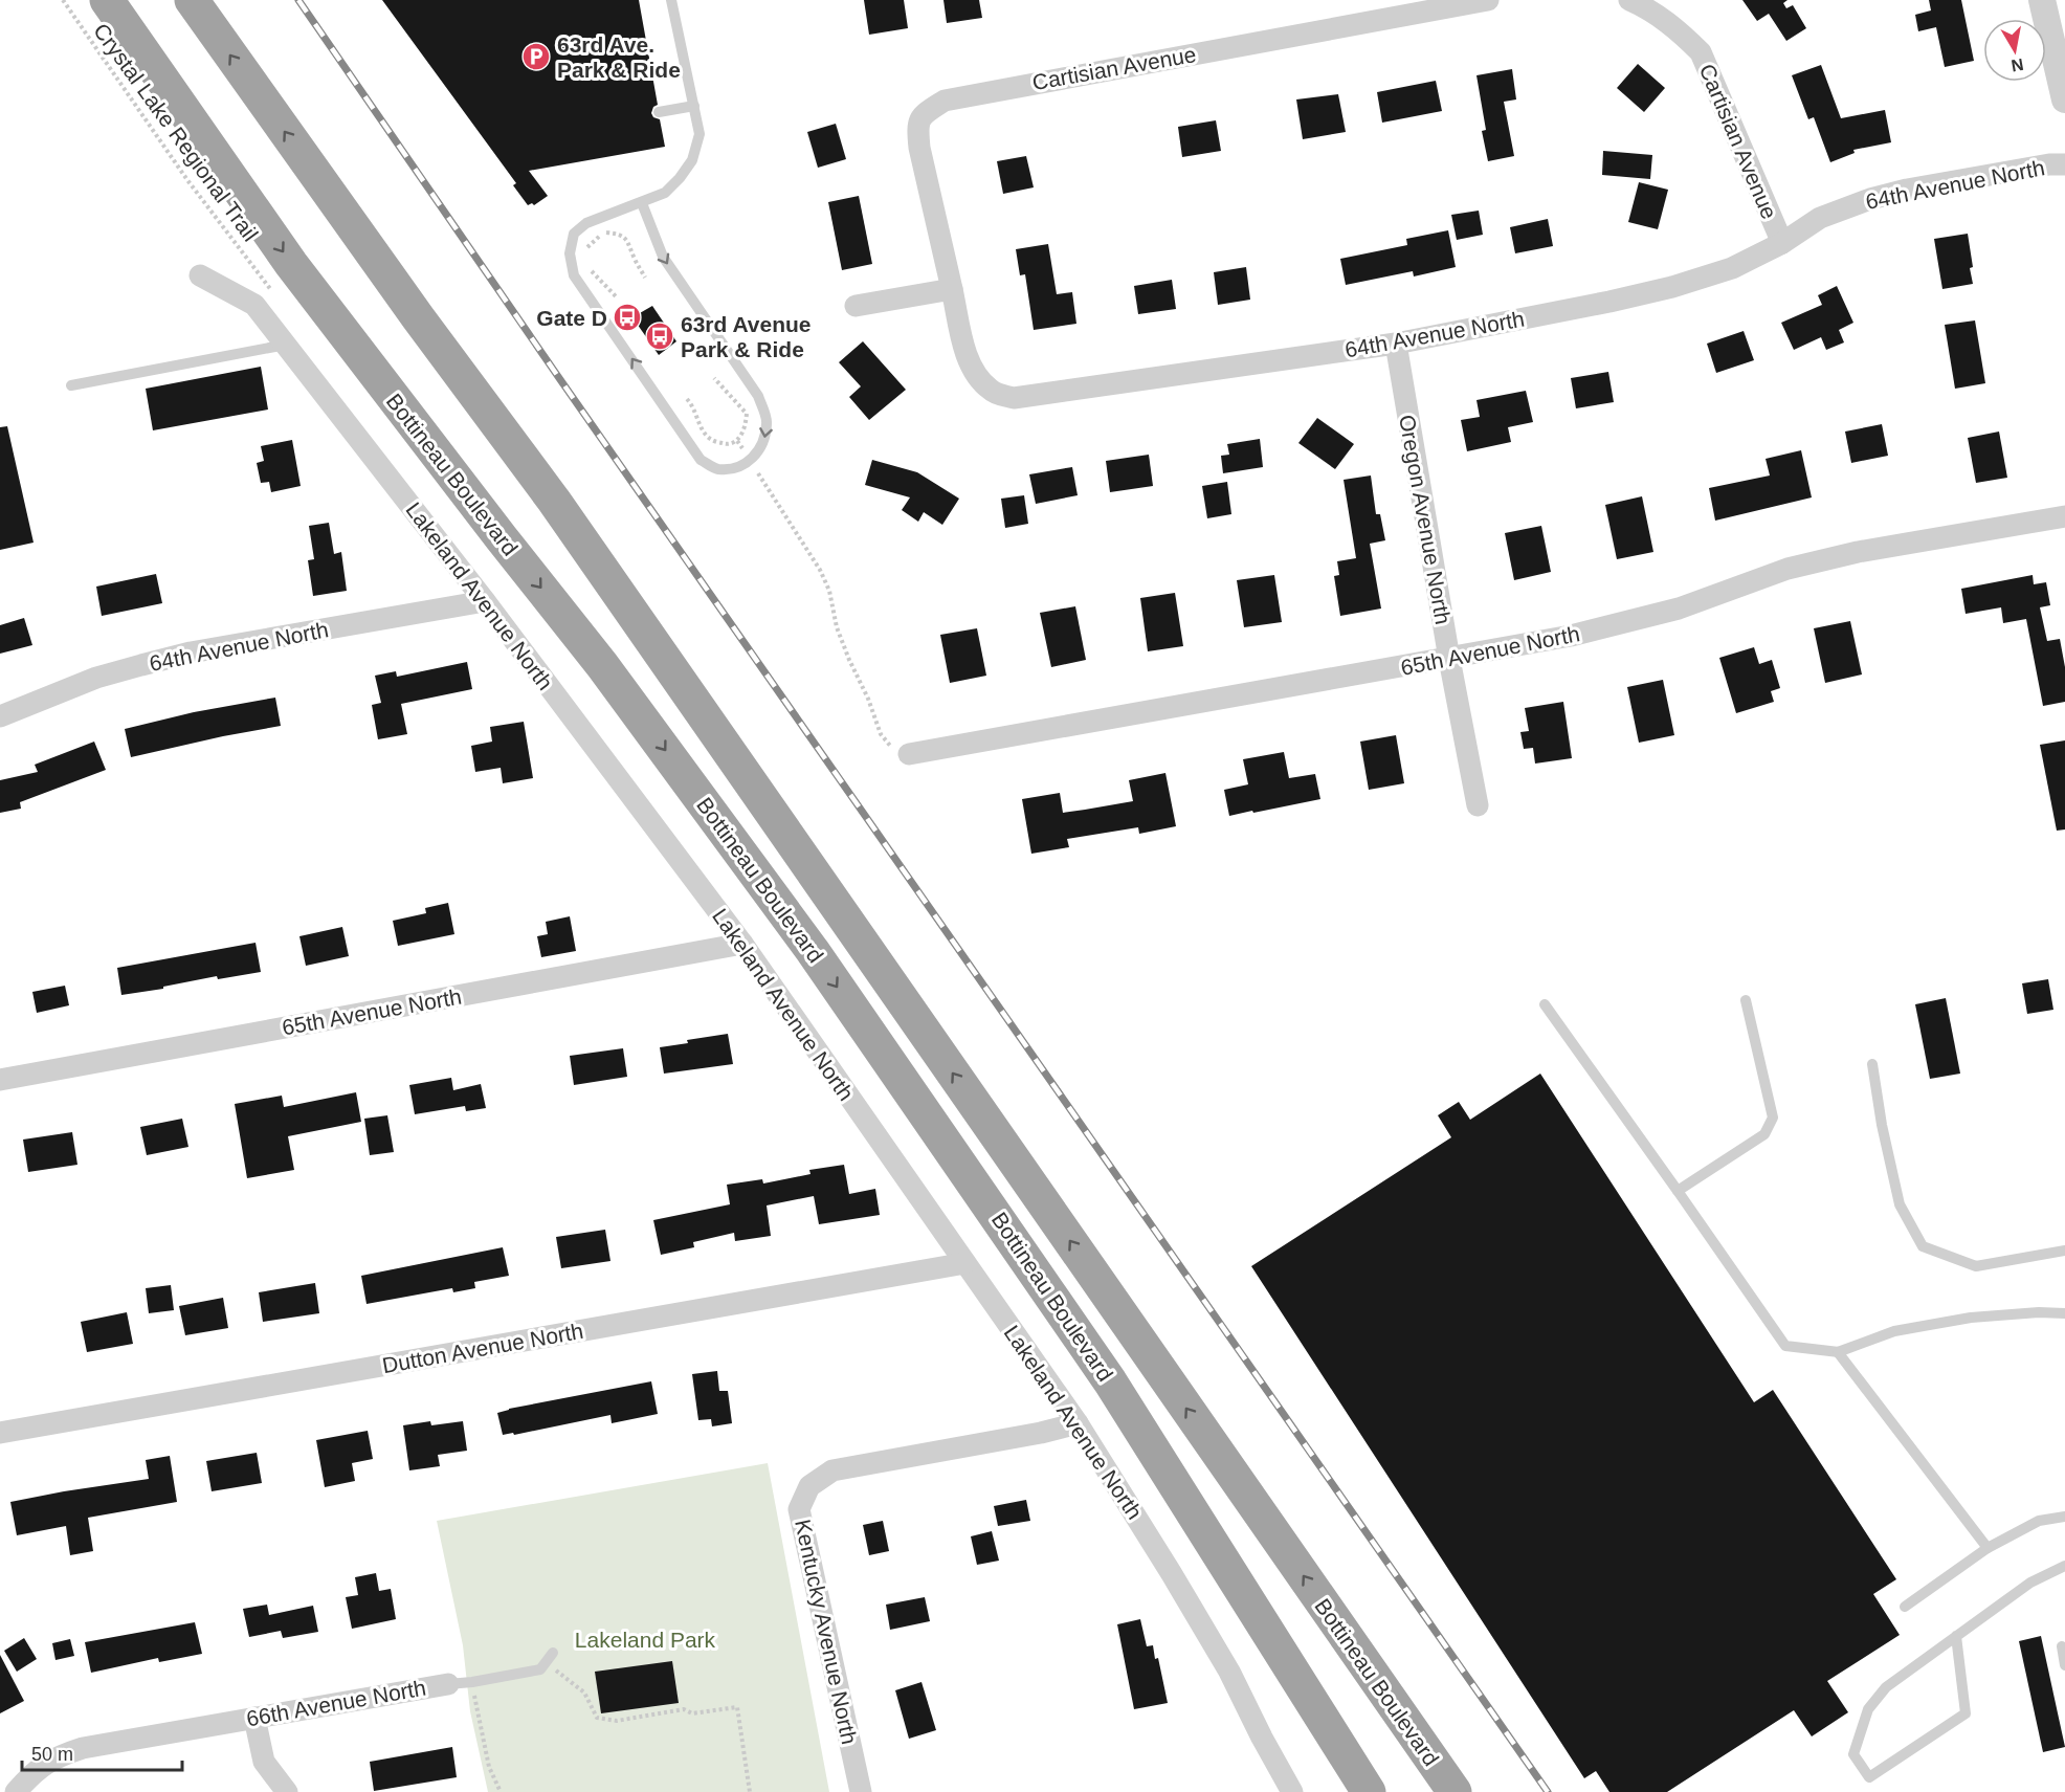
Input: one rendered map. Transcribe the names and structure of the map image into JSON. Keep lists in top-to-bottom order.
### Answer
{
  "streets": {
    "highway": ["Bottineau Boulevard"],
    "street": [
      "Cartisian Avenue",
      "64th Avenue North",
      "Oregon Avenue North",
      "Lakeland Avenue North",
      "65th Avenue North",
      "Dutton Avenue North",
      "Kentucky Avenue North",
      "66th Avenue North"
    ],
    "path": ["Crystal Lake Regional Trail"]
  },
  "crossings": [
    ["Cartisian Avenue", "64th Avenue North"],
    ["64th Avenue North", "Oregon Avenue North"],
    ["64th Avenue North", "Lakeland Avenue North"],
    ["Oregon Avenue North", "65th Avenue North"],
    ["Lakeland Avenue North", "65th Avenue North"],
    ["Lakeland Avenue North", "Dutton Avenue North"],
    ["Lakeland Avenue North", "Kentucky Avenue North"]
  ],
  "parks": ["Lakeland Park"],
  "places": {
    "parking": ["63rd Ave. Park & Ride"],
    "bus stop": ["Gate D", "63rd Avenue Park & Ride"]
  },
  "scale_bar": "50 m",
  "north": "bottom"
}
